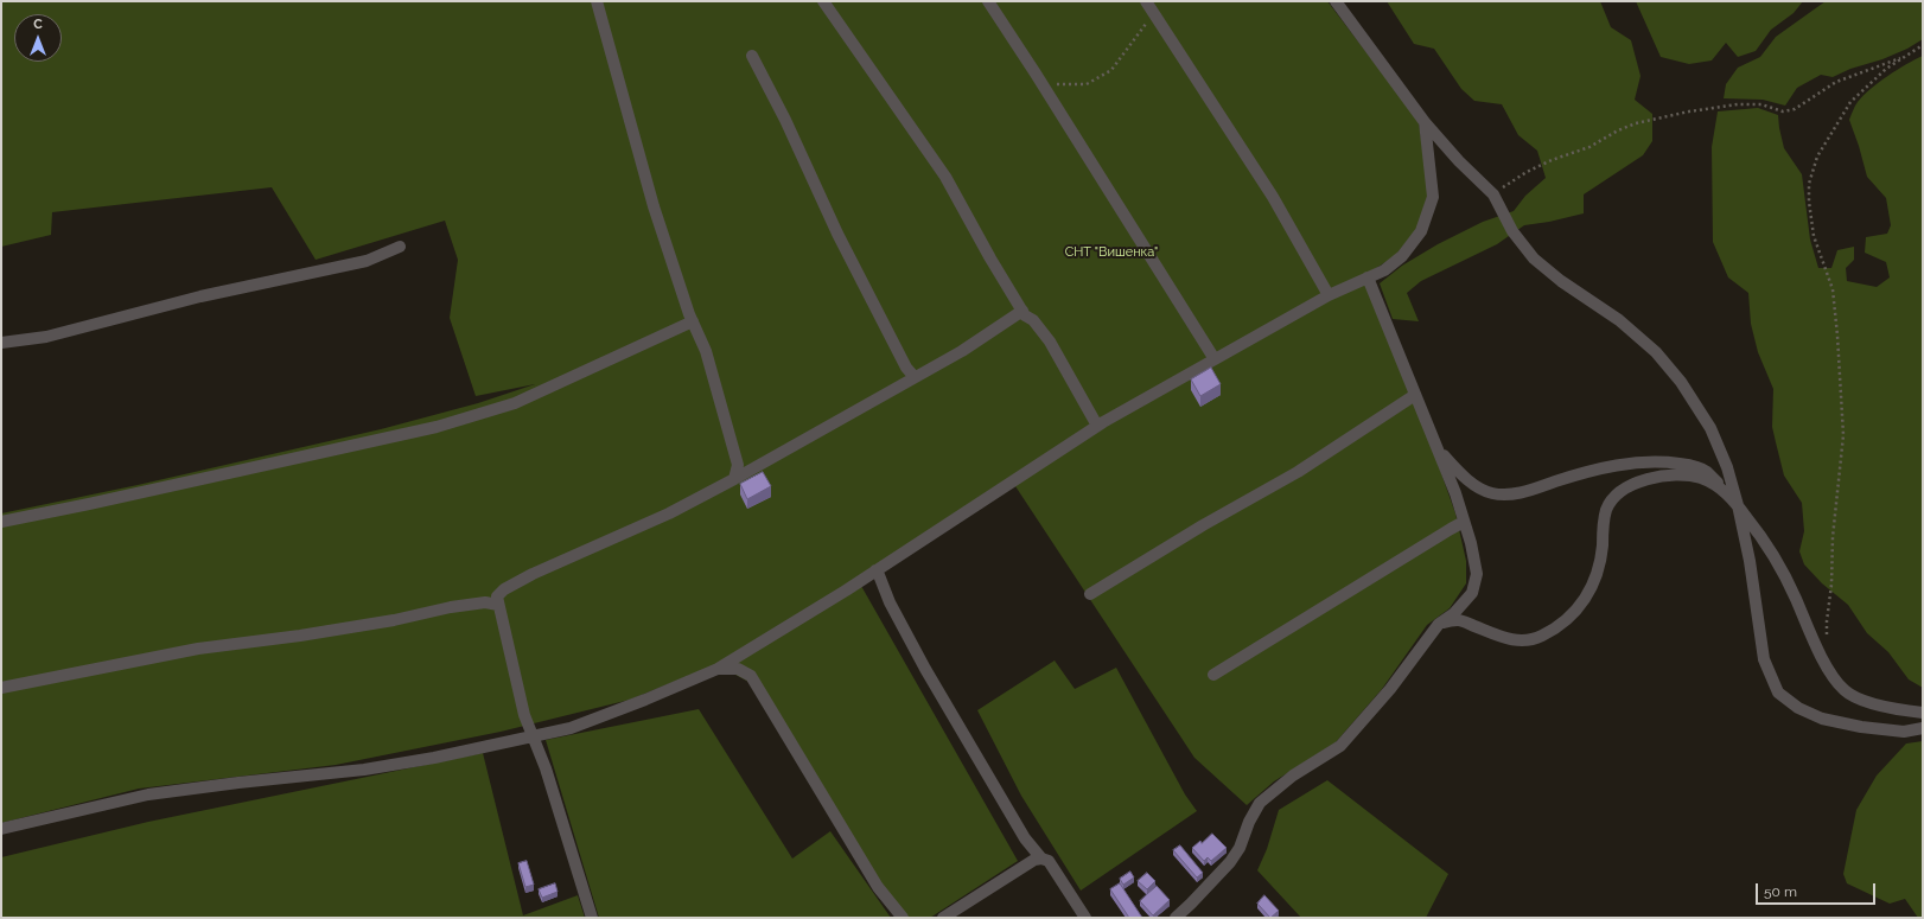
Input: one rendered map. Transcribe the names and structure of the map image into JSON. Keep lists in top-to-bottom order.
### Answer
{
  "parks": ["СНТ \"Вишенка\""],
  "scale_bar": "50 m",
  "north": "top"
}
